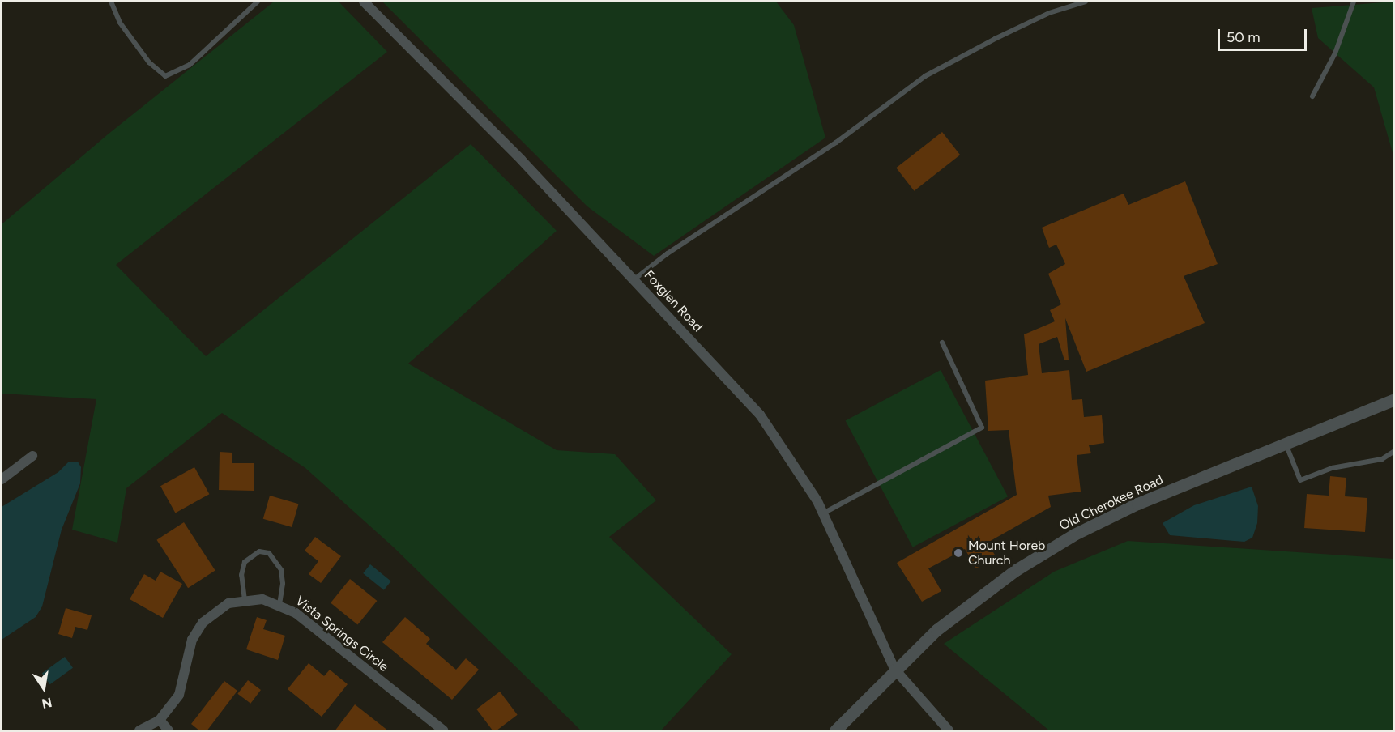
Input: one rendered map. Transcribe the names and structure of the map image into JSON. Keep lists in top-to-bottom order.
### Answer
{
  "streets": {
    "street": ["Foxglen Road", "Old Cherokee Road", "Vista Springs Circle"]
  },
  "crossings": [
    ["Foxglen Road", "Old Cherokee Road"]
  ],
  "places": ["Mount Horeb Church"],
  "scale_bar": "50 m",
  "north": "bottom"
}
